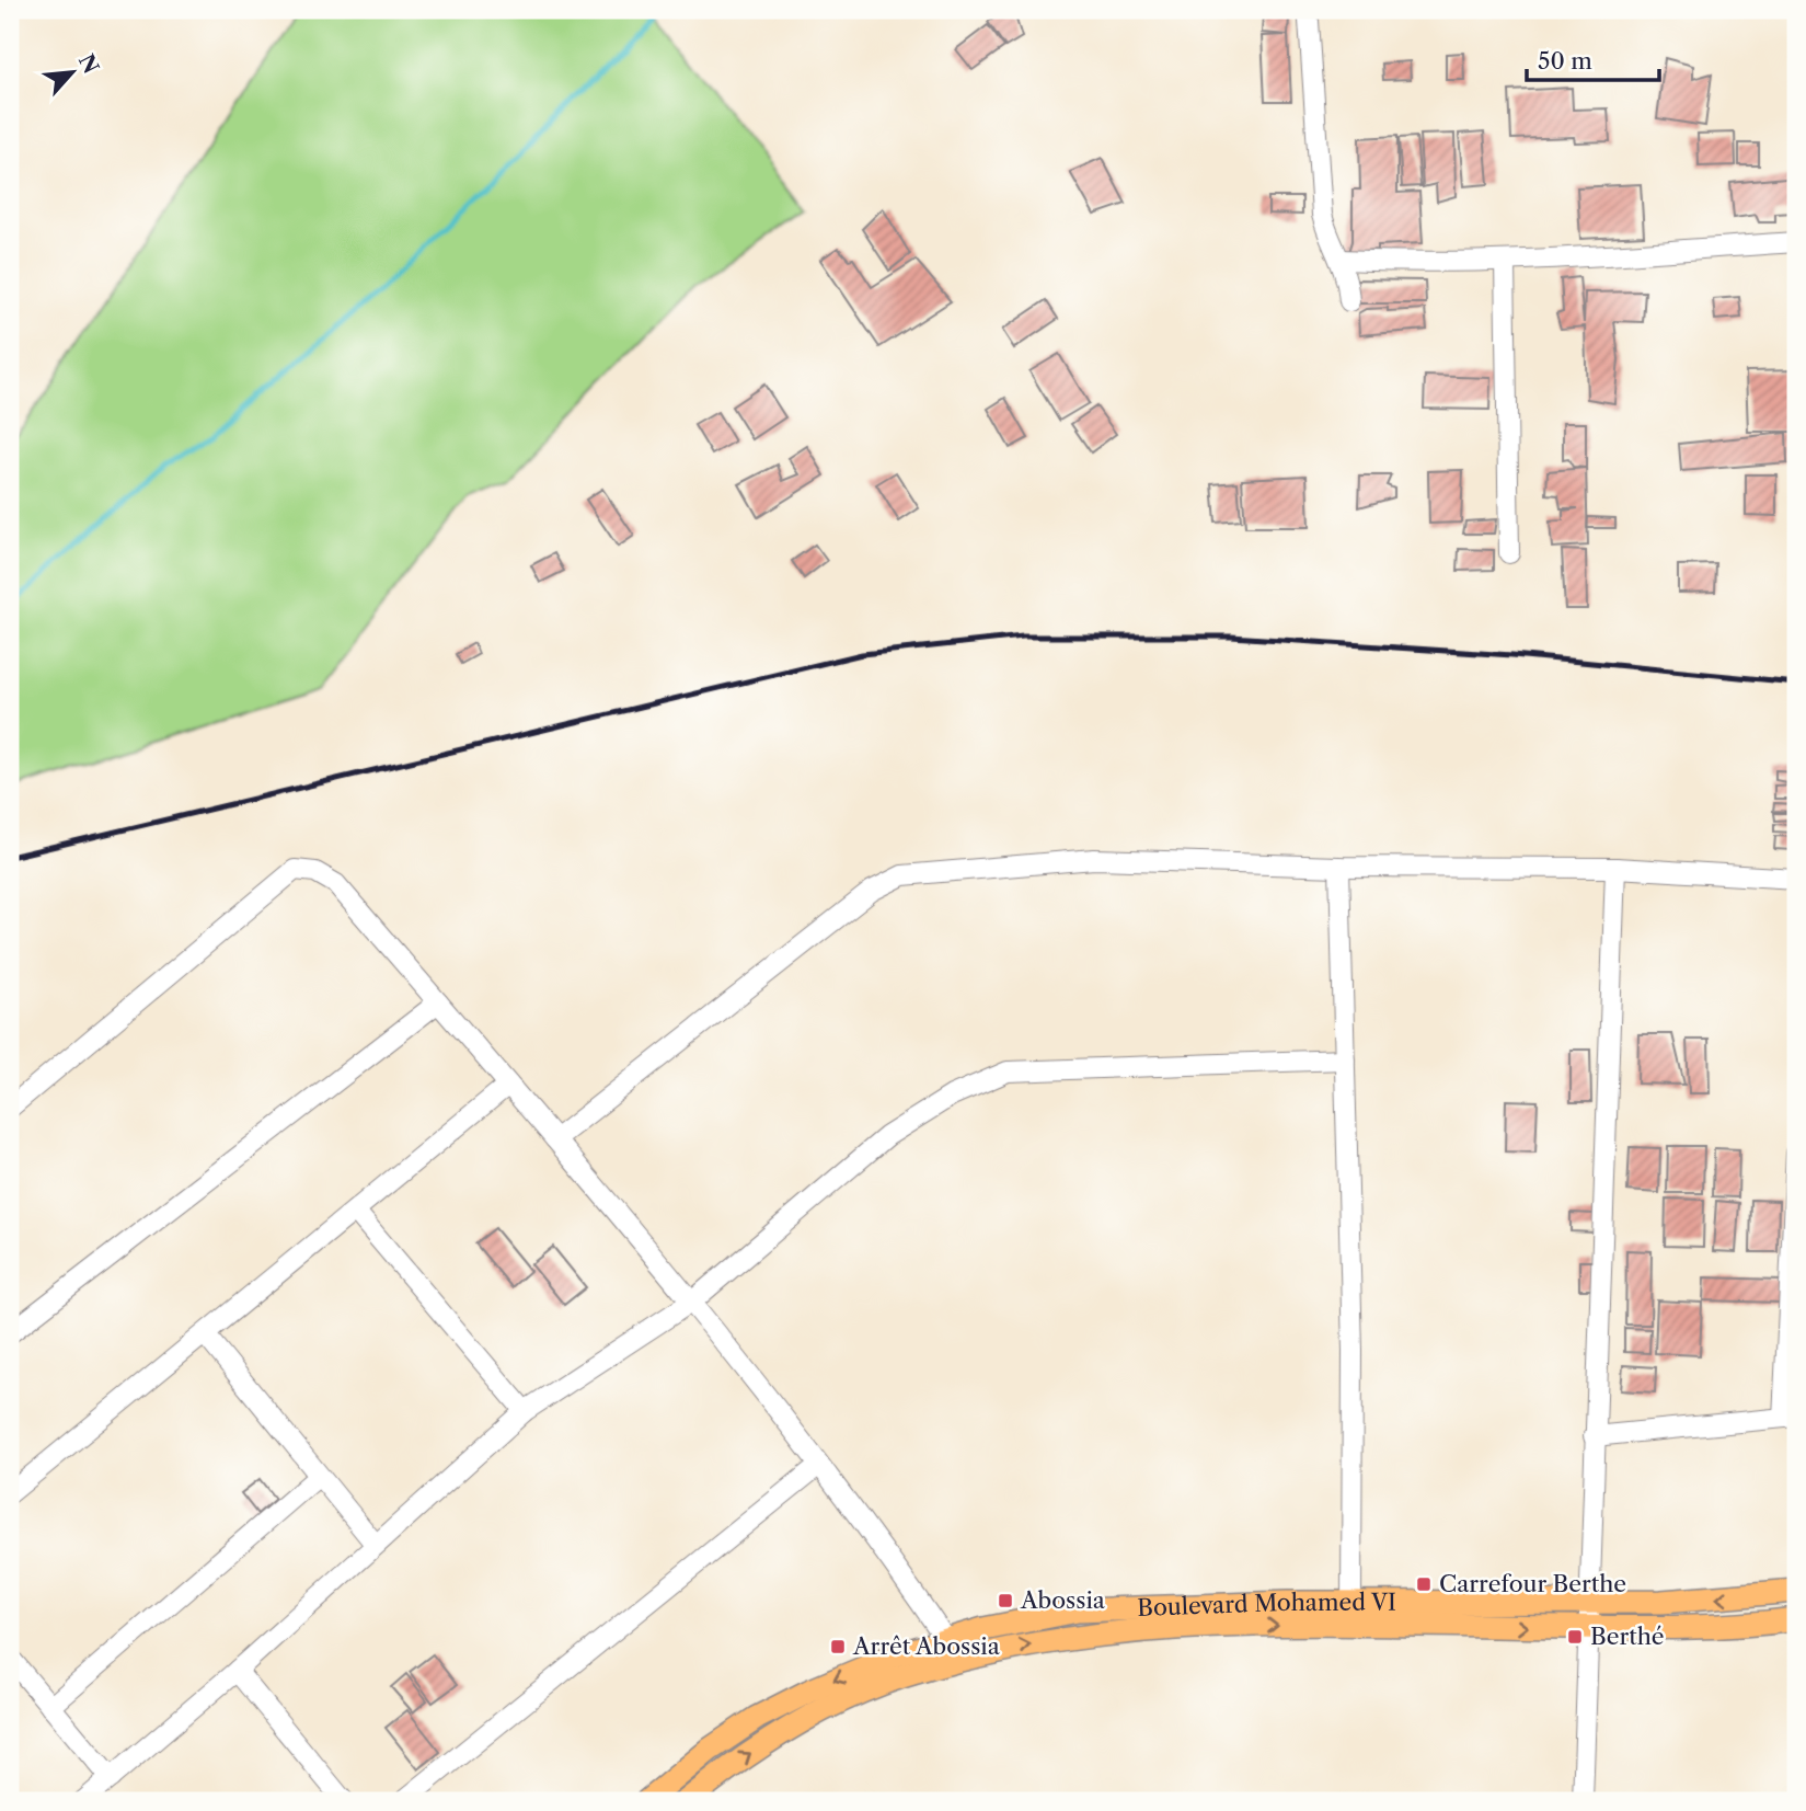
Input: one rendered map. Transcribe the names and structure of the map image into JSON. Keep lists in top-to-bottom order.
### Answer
{
  "streets": {
    "main road": ["Boulevard Mohamed VI"]
  },
  "places": {
    "transit": [
      "Carrefour Berthe",
      "Abossia",
      "Berthé",
      "Arrêt Abossia"
    ]
  },
  "scale_bar": "50 m",
  "north": "top right"
}
